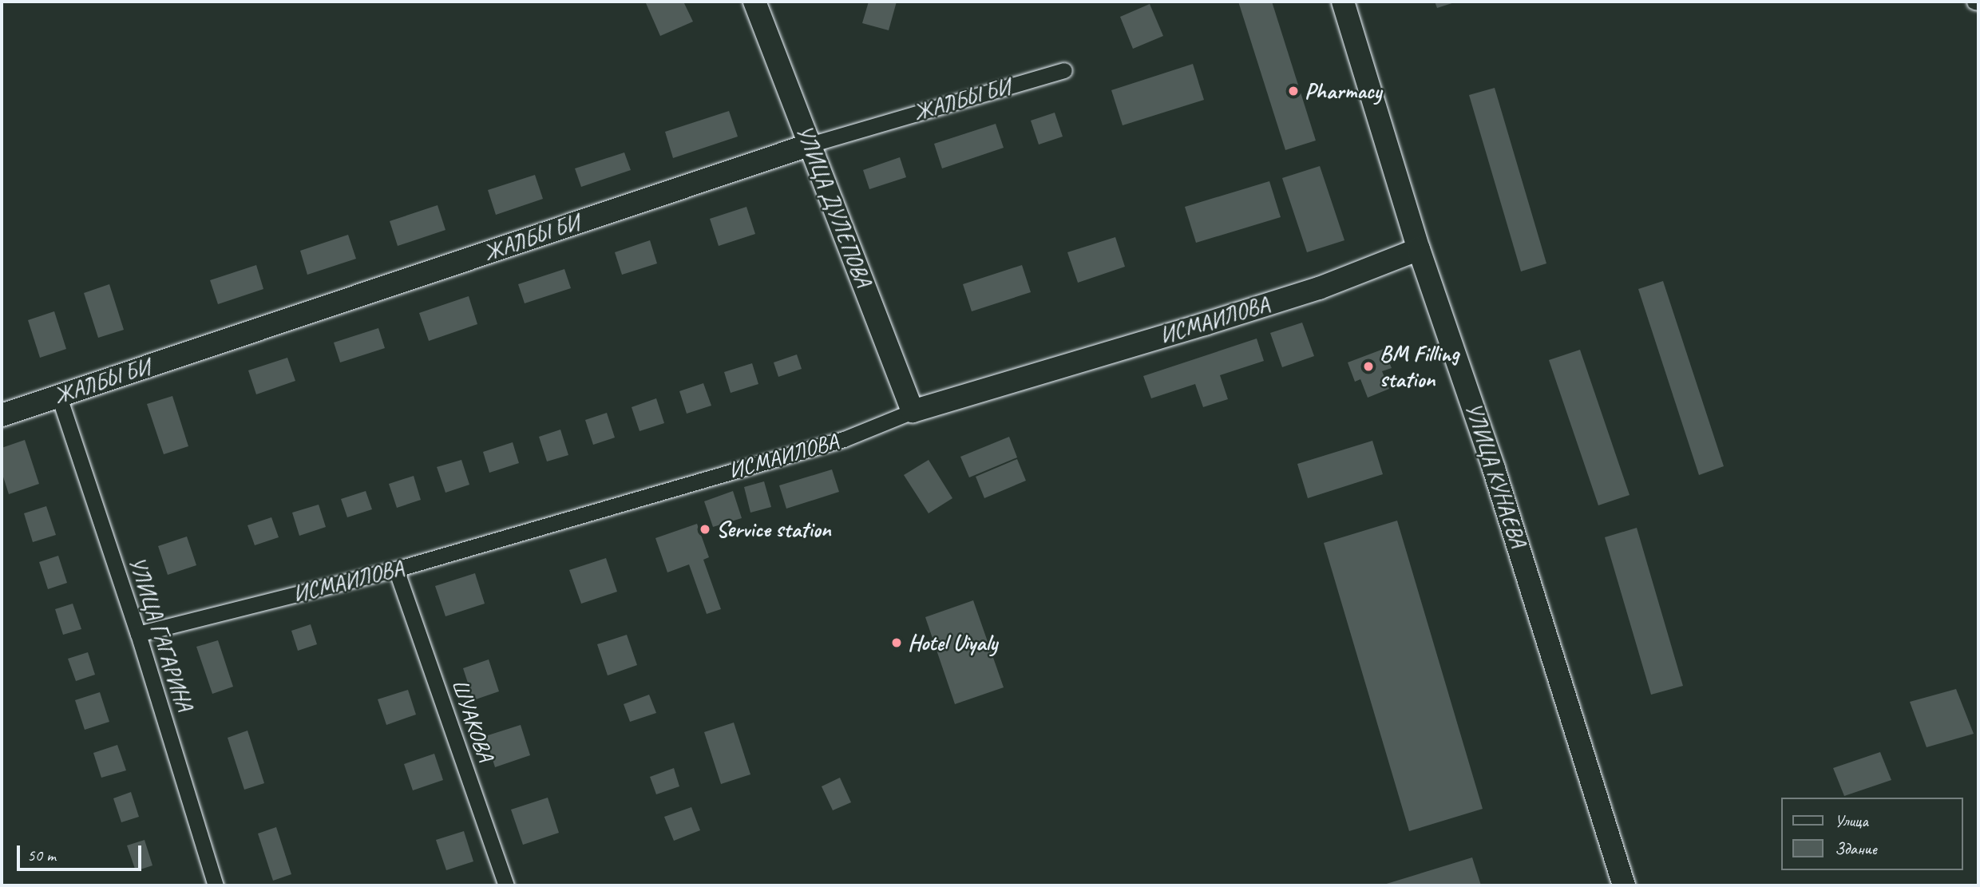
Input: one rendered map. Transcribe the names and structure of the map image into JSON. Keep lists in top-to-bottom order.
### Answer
{
  "streets": {
    "street": [
      "ЖАЛБЫ БИ",
      "УЛИЦА ДУЛЕПОВА",
      "ИСМАИЛОВА",
      "УЛИЦА КУНАЕВА",
      "УЛИЦА ГАГАРИНА",
      "ШУАКОВА"
    ]
  },
  "crossings": [
    ["ЖАЛБЫ БИ", "УЛИЦА ДУЛЕПОВА"],
    ["ЖАЛБЫ БИ", "УЛИЦА ГАГАРИНА"],
    ["УЛИЦА ДУЛЕПОВА", "ИСМАИЛОВА"],
    ["ИСМАИЛОВА", "УЛИЦА КУНАЕВА"],
    ["ИСМАИЛОВА", "УЛИЦА ГАГАРИНА"],
    ["ИСМАИЛОВА", "ШУАКОВА"]
  ],
  "places": [
    "Pharmacy",
    "BM Filling station",
    "Service station",
    "Hotel Uiyaly"
  ],
  "legend": ["Улица", "Здание"],
  "scale_bar": "50 m"
}
